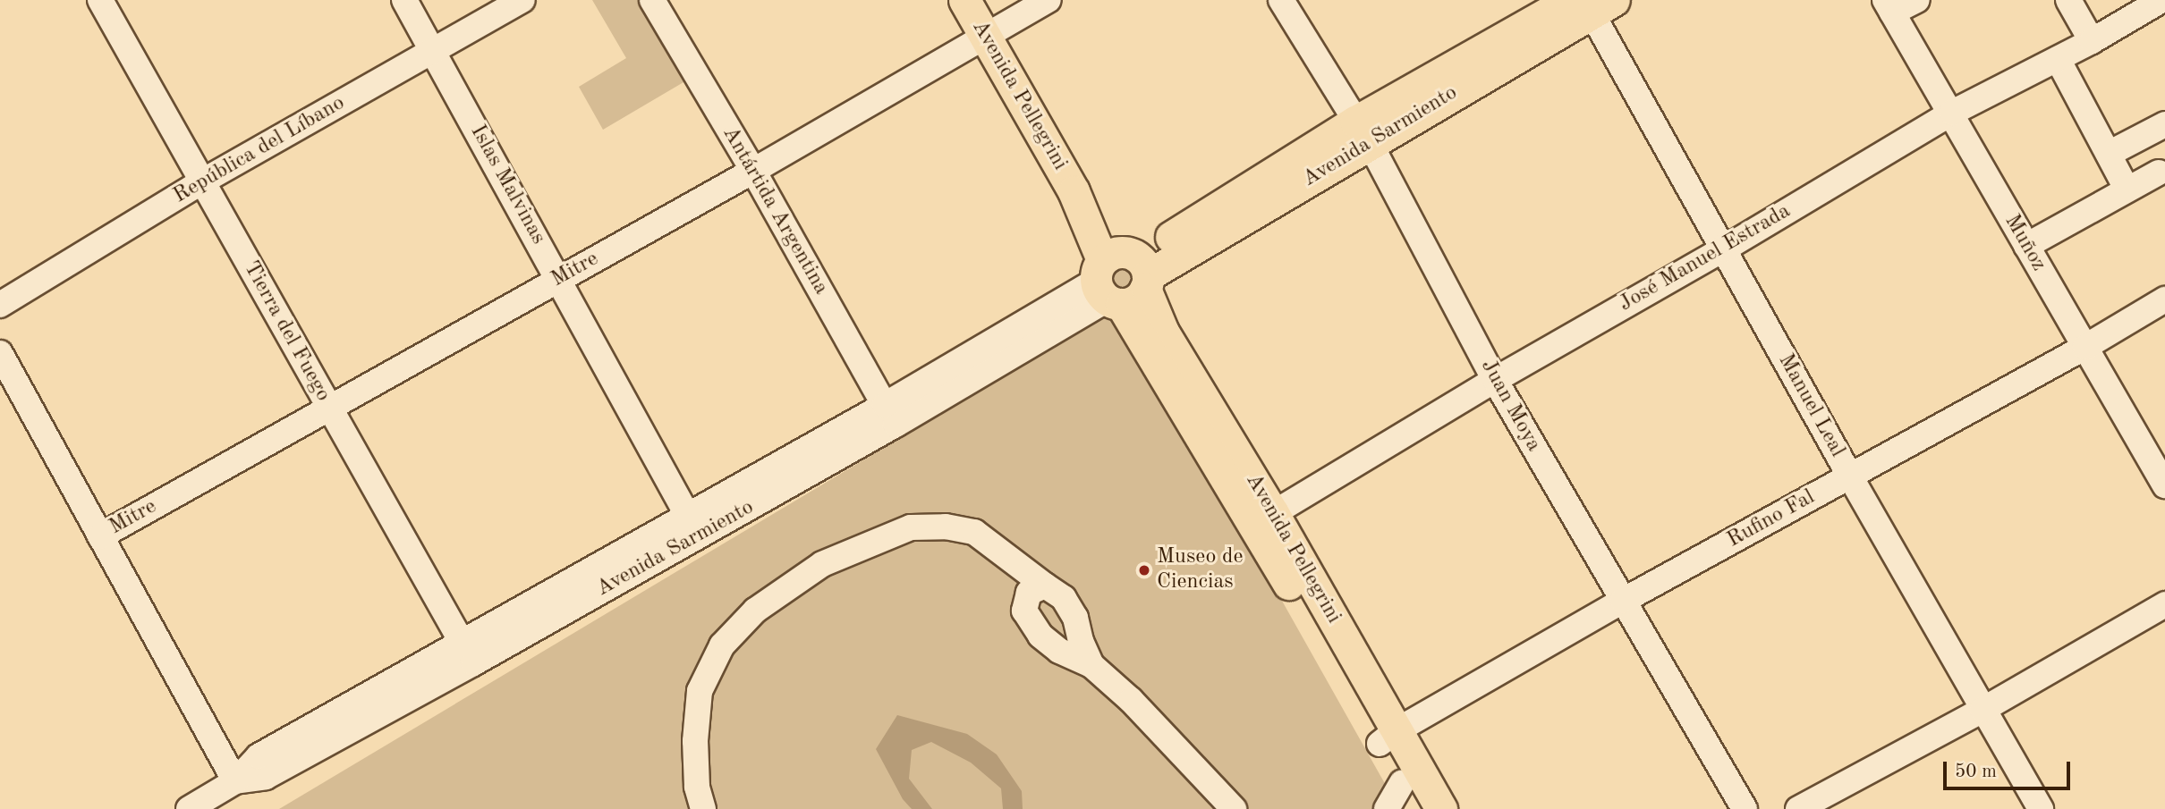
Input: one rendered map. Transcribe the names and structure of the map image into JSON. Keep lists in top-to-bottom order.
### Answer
{
  "streets": {
    "main road": ["Avenida Pellegrini", "Avenida Sarmiento"],
    "street": [
      "República del Líbano",
      "Islas Malvinas",
      "Antártida Argentina",
      "Muñoz",
      "José Manuel Estrada",
      "Mitre",
      "Tierra del Fuego",
      "Juan Moya",
      "Manuel Leal",
      "Rufino Fal"
    ]
  },
  "crossings": [
    ["Avenida Pellegrini", "Avenida Sarmiento"],
    ["Avenida Pellegrini", "José Manuel Estrada"],
    ["Avenida Pellegrini", "Mitre"],
    ["Avenida Pellegrini", "Rufino Fal"],
    ["Avenida Sarmiento", "Islas Malvinas"],
    ["Avenida Sarmiento", "Antártida Argentina"],
    ["Avenida Sarmiento", "Tierra del Fuego"],
    ["Avenida Sarmiento", "Juan Moya"],
    ["Avenida Sarmiento", "Manuel Leal"],
    ["República del Líbano", "Islas Malvinas"],
    ["República del Líbano", "Tierra del Fuego"],
    ["Islas Malvinas", "Mitre"],
    ["Antártida Argentina", "Mitre"],
    ["Muñoz", "José Manuel Estrada"],
    ["Muñoz", "Rufino Fal"],
    ["José Manuel Estrada", "Juan Moya"],
    ["José Manuel Estrada", "Manuel Leal"],
    ["Mitre", "Tierra del Fuego"],
    ["Juan Moya", "Rufino Fal"],
    ["Manuel Leal", "Rufino Fal"]
  ],
  "places": ["Museo de Ciencias"],
  "scale_bar": "50 m"
}
